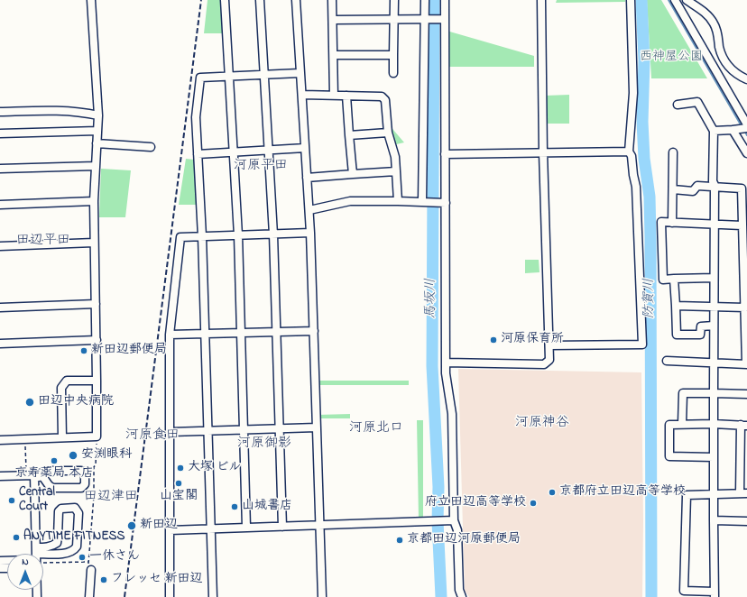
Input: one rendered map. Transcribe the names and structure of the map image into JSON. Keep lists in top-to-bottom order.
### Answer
{
  "districts": [
    "河原平田",
    "田辺平田",
    "河原神谷",
    "河原北口",
    "河原食田",
    "河原御影",
    "田辺津田"
  ],
  "water": ["馬坂川", "防賀川"],
  "parks": ["西神屋公園"],
  "places": [
    "河原保育所",
    "新田辺郵便局",
    "田辺中央病院",
    "安渕眼科",
    "京寿薬局 本店",
    "大塚 ビル",
    "山宝閣",
    "京都府立田辺高等学校",
    "Central Court",
    "府立田辺高等学校",
    "山城書店",
    "新田辺",
    "ANYTIME FITNESS",
    "京都田辺河原郵便局",
    "一休さん",
    "フレッセ 新田辺"
  ],
  "north": "top"
}
